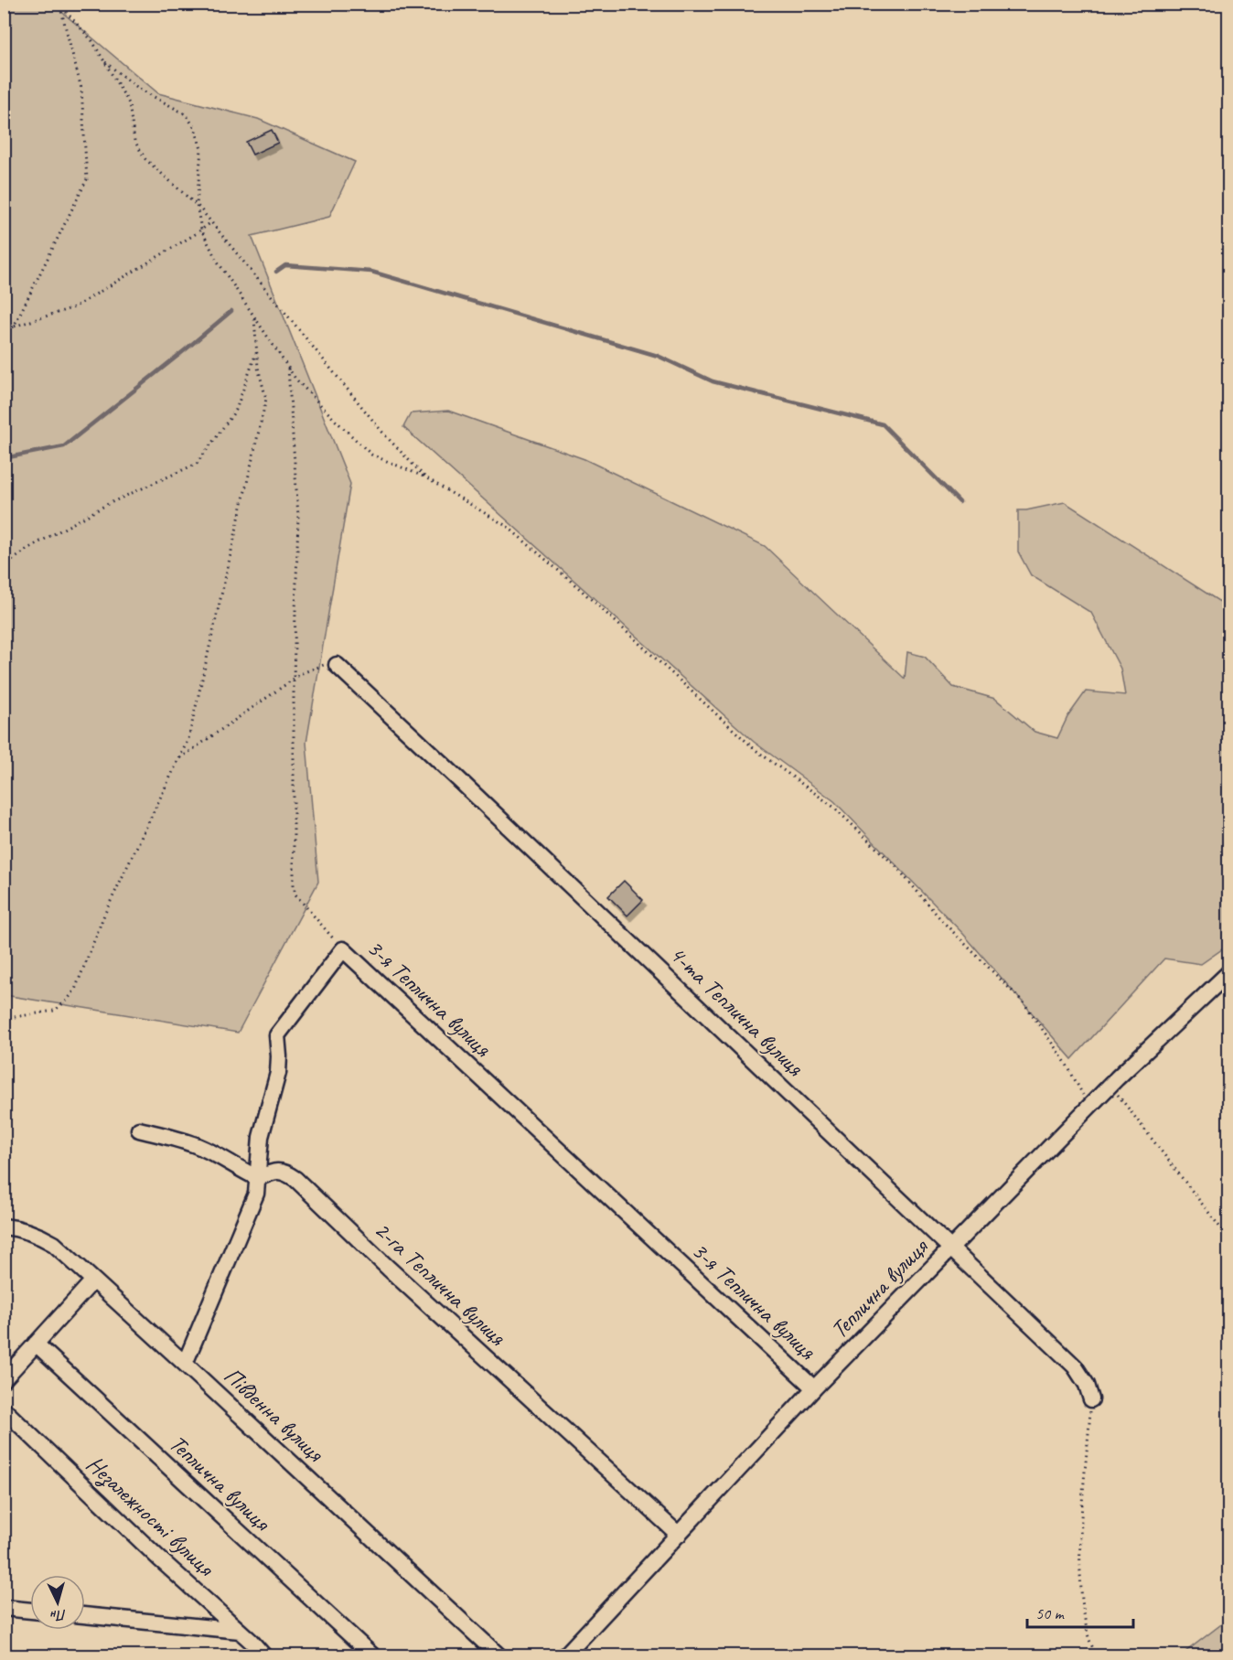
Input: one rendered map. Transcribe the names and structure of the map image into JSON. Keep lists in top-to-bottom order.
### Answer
{
  "streets": {
    "street": [
      "3-я Теплична вулиця",
      "4-та Теплична вулиця",
      "2-га Теплична вулиця",
      "Теплична вулиця",
      "Південна вулиця",
      "Незалежності вулиця"
    ]
  },
  "crossings": [
    ["3-я Теплична вулиця", "2-га Теплична вулиця"],
    ["3-я Теплична вулиця", "Теплична вулиця"],
    ["3-я Теплична вулиця", "Південна вулиця"],
    ["4-та Теплична вулиця", "Теплична вулиця"],
    ["2-га Теплична вулиця", "Теплична вулиця"]
  ],
  "scale_bar": "50 m",
  "north": "bottom"
}
